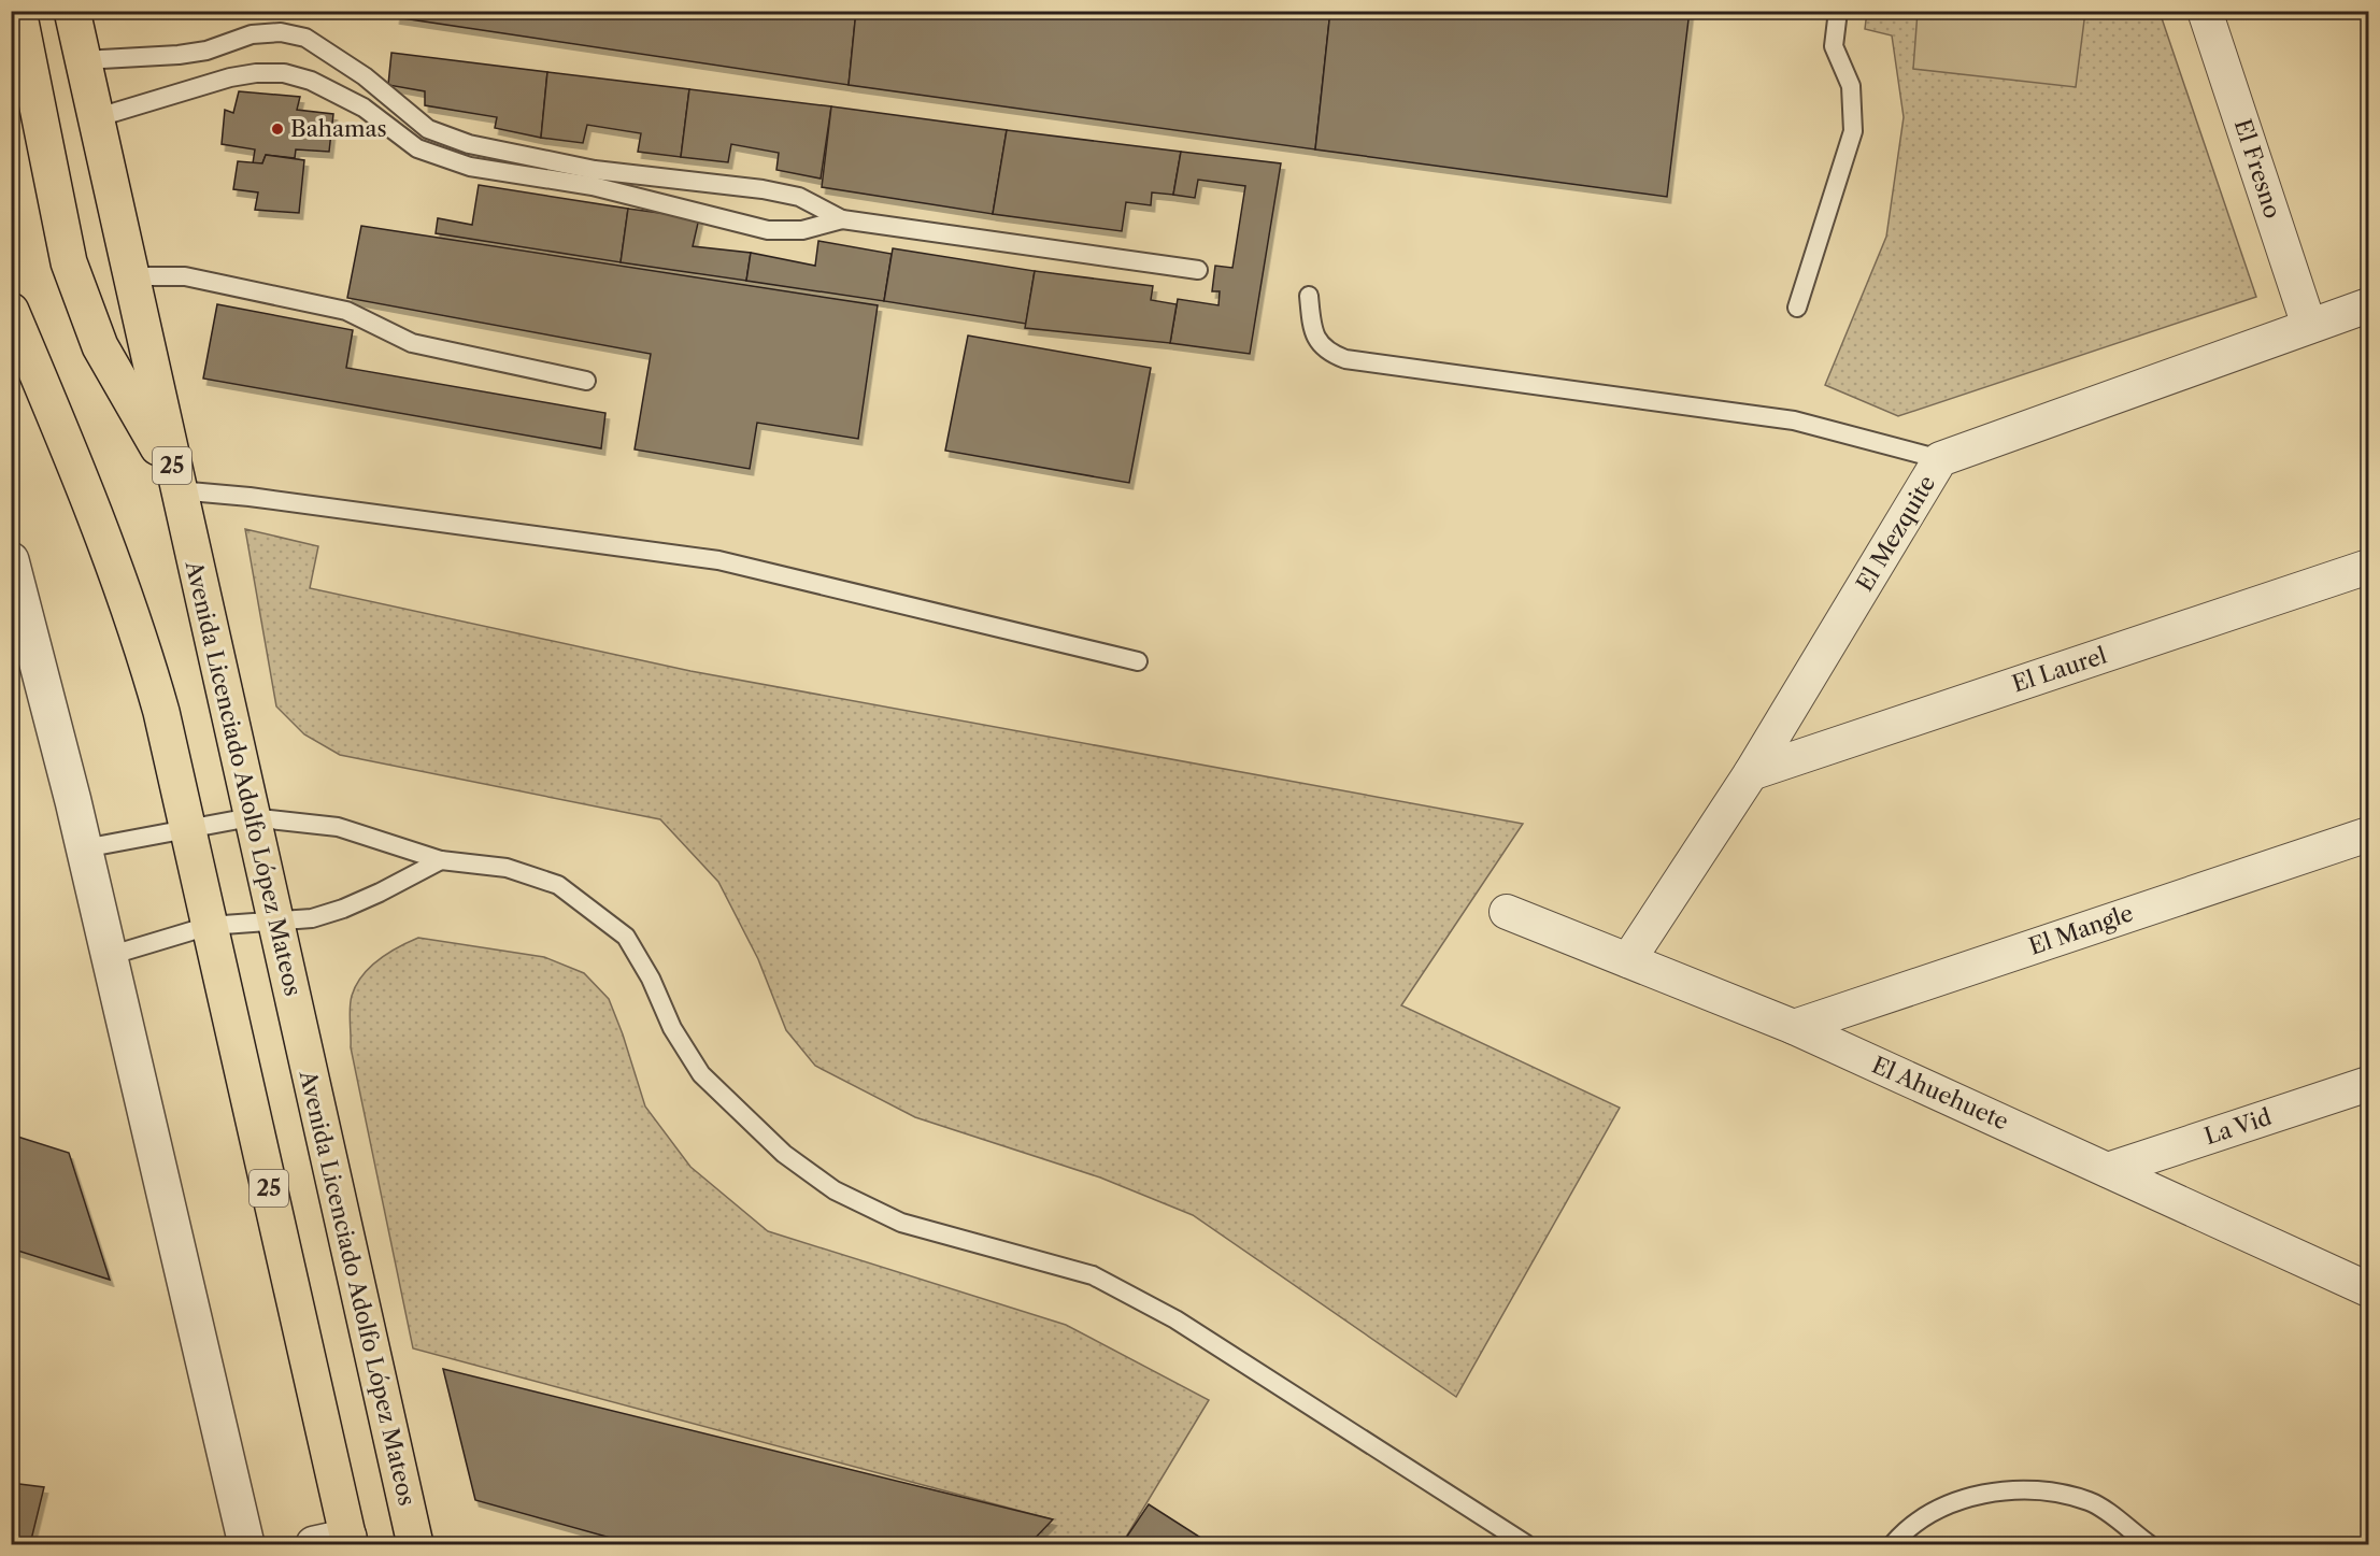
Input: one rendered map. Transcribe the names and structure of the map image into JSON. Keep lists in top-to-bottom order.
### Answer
{
  "streets": {
    "main road": ["25", "Avenida Licenciado Adolfo López Mateos"],
    "street": [
      "El Fresno",
      "El Mezquite",
      "El Laurel",
      "El Mangle",
      "El Ahuehuete",
      "La Vid"
    ]
  },
  "crossings": [
    ["El Fresno", "El Mezquite"],
    ["El Mezquite", "El Laurel"],
    ["El Mezquite", "El Ahuehuete"],
    ["El Mangle", "El Ahuehuete"],
    ["El Ahuehuete", "La Vid"]
  ],
  "places": ["Bahamas"]
}
